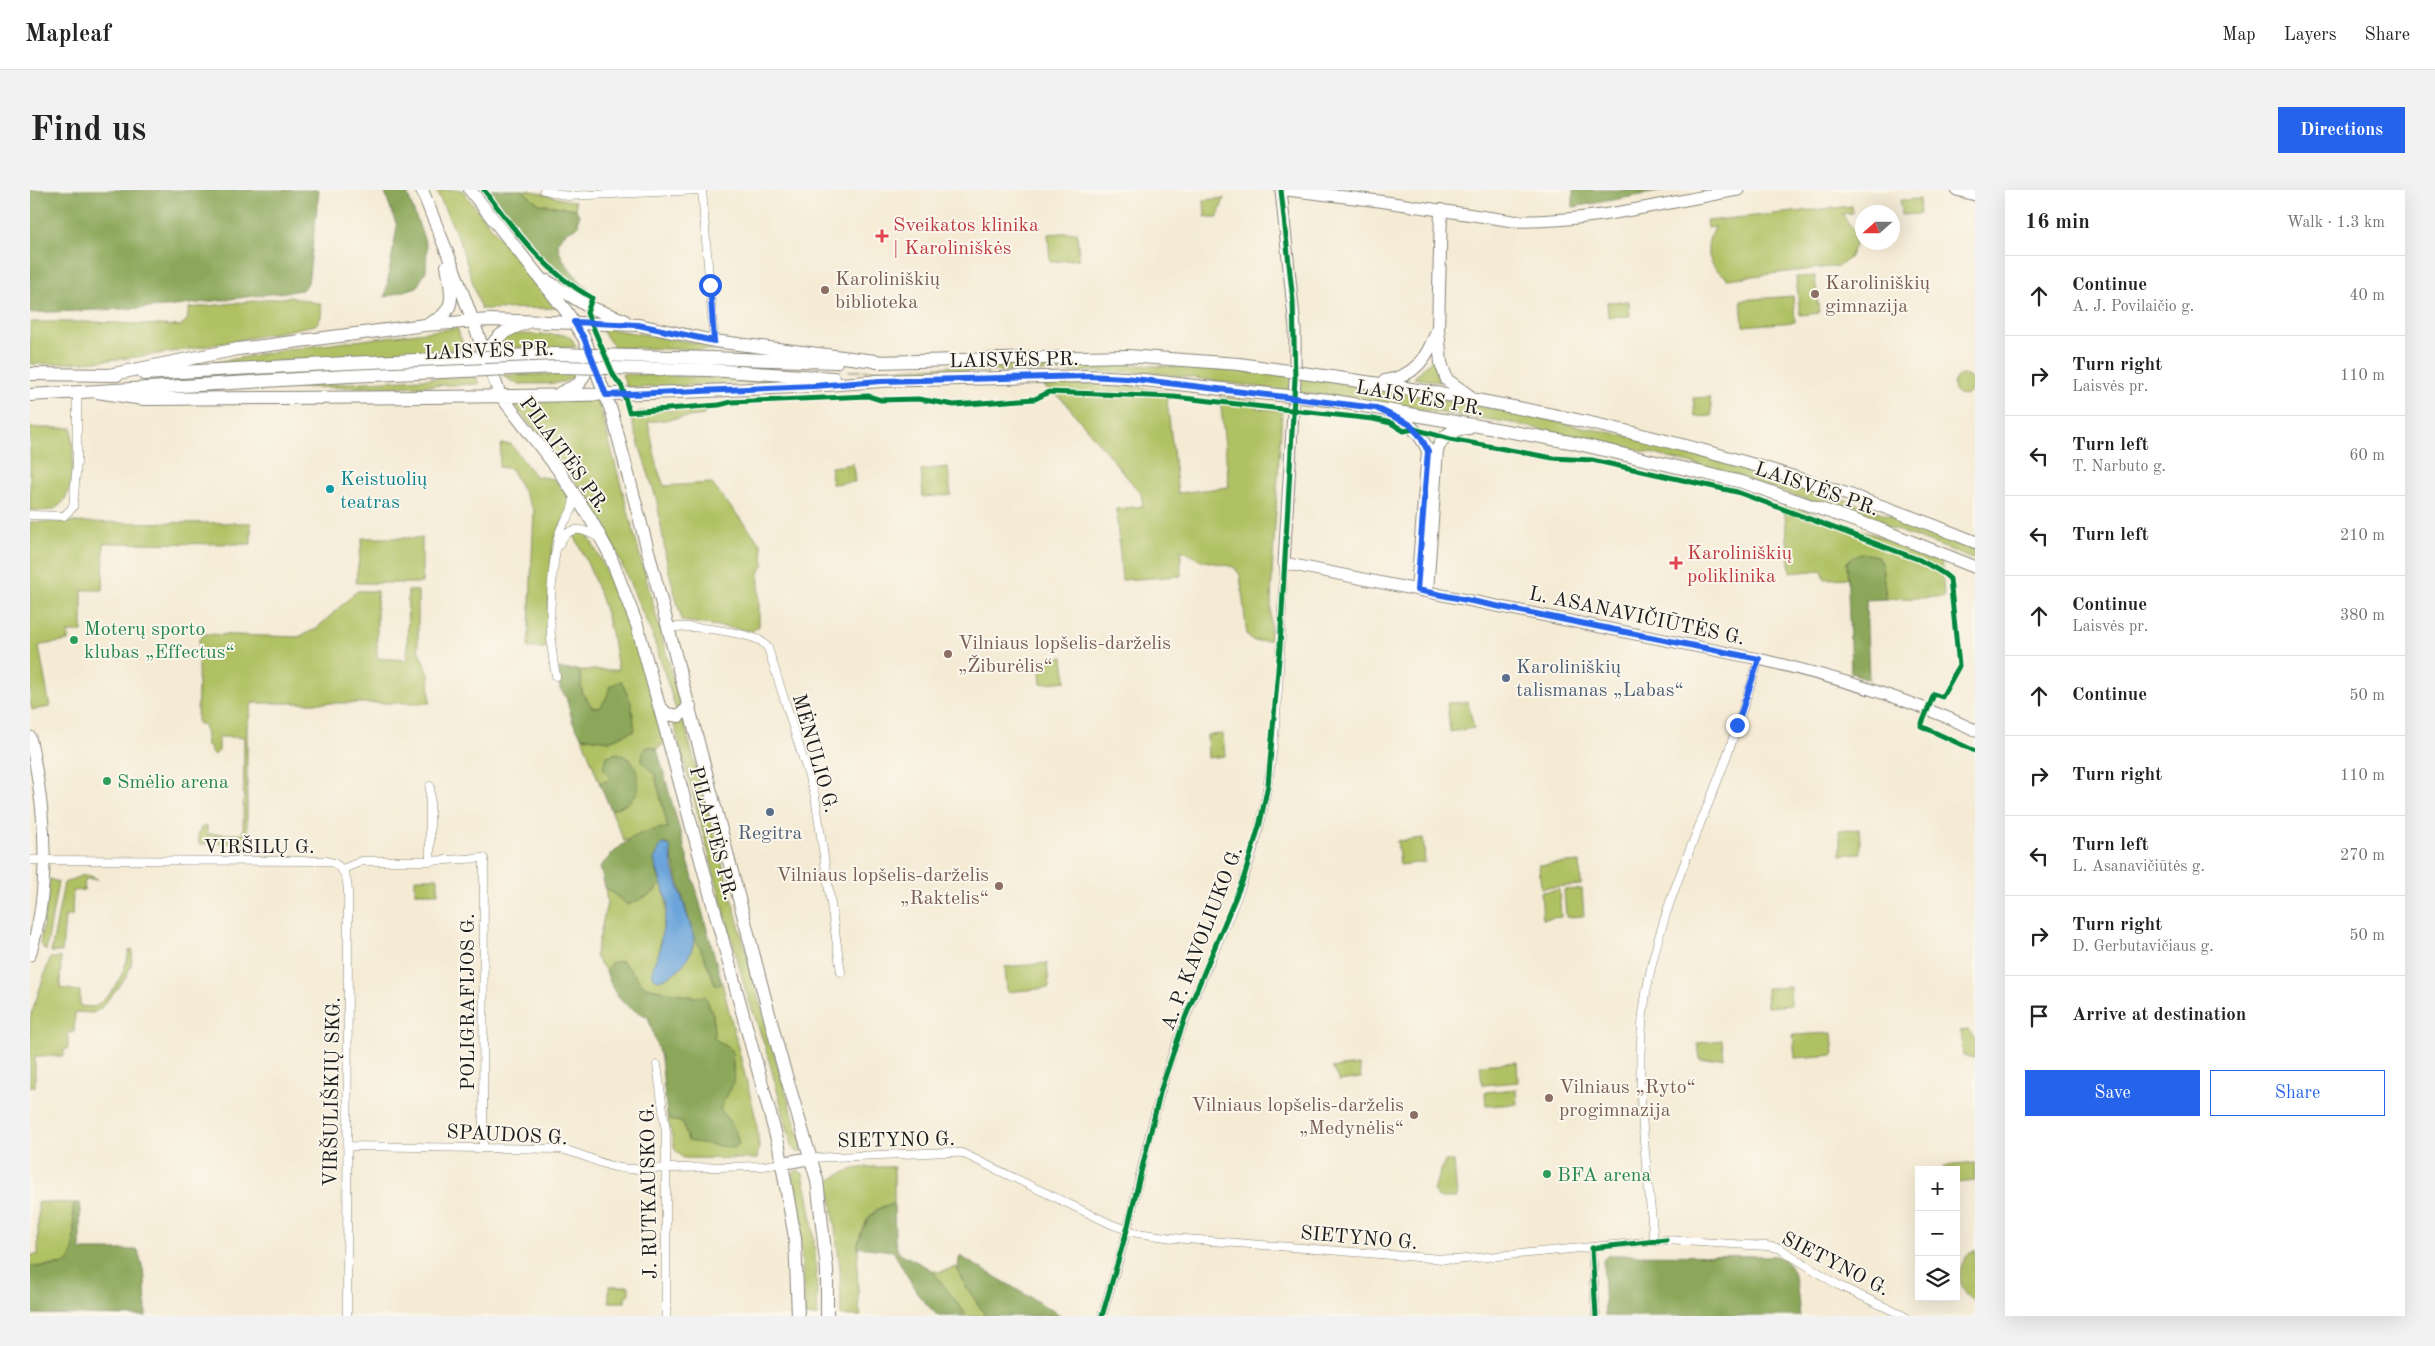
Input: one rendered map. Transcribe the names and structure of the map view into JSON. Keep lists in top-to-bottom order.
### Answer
{
  "streets": {
    "main road": ["LAISVĖS PR.", "PILAITĖS PR.", "L. ASANAVIČIŪTĖS G."],
    "street": [
      "MĖNULIO G.",
      "VIRŠILŲ G.",
      "A. P. KAVOLIUKO G.",
      "POLIGRAFIJOS G.",
      "VIRŠULIŠKIŲ SKG.",
      "SPAUDOS G.",
      "SIETYNO G.",
      "J. RUTKAUSKO G."
    ]
  },
  "crossings": [
    ["LAISVĖS PR.", "PILAITĖS PR."],
    ["PILAITĖS PR.", "MĖNULIO G."],
    ["PILAITĖS PR.", "SPAUDOS G."],
    ["PILAITĖS PR.", "SIETYNO G."],
    ["L. ASANAVIČIŪTĖS G.", "A. P. KAVOLIUKO G."],
    ["VIRŠILŲ G.", "VIRŠULIŠKIŲ SKG."],
    ["A. P. KAVOLIUKO G.", "SIETYNO G."],
    ["POLIGRAFIJOS G.", "SPAUDOS G."],
    ["VIRŠULIŠKIŲ SKG.", "SPAUDOS G."],
    ["SPAUDOS G.", "J. RUTKAUSKO G."]
  ],
  "places": {
    "health": ["Sveikatos klinika | Karoliniškės", "Karoliniškių poliklinika"],
    "other": [
      "Karoliniškių biblioteka",
      "Karoliniškių gimnazija",
      "Keistuolių teatras",
      "Moterų sporto klubas „Effectus“",
      "Vilniaus lopšelis-darželis „Žiburėlis“",
      "Karoliniškių talismanas „Labas“",
      "Smėlio arena",
      "Regitra",
      "Vilniaus lopšelis-darželis „Raktelis“",
      "Vilniaus „Ryto“ progimnazija",
      "Vilniaus lopšelis-darželis „Medynėlis“",
      "BFA arena"
    ]
  },
  "north": "left",
  "page": {
    "header": "Mapleaf",
    "nav": ["Map", "Layers", "Share"],
    "buttons": [
      "Directions",
      ["Save", "Share"]
    ],
    "title": "Find us",
    "heading": ["16 min", "Walk · 1.3 km"],
    "list": [
      ["Continue", "A. J. Povilaičio g.", "40 m"],
      ["Turn right", "Laisvės pr.", "110 m"],
      ["Turn left", "T. Narbuto g.", "60 m"],
      ["Turn left", "210 m"],
      ["Continue", "Laisvės pr.", "380 m"],
      ["Continue", "50 m"],
      ["Turn right", "110 m"],
      ["Turn left", "L. Asanavičiūtės g.", "270 m"],
      ["Turn right", "D. Gerbutavičiaus g.", "50 m"],
      "Arrive at destination"
    ],
    "map_buttons": ["+", "−"]
  }
}
